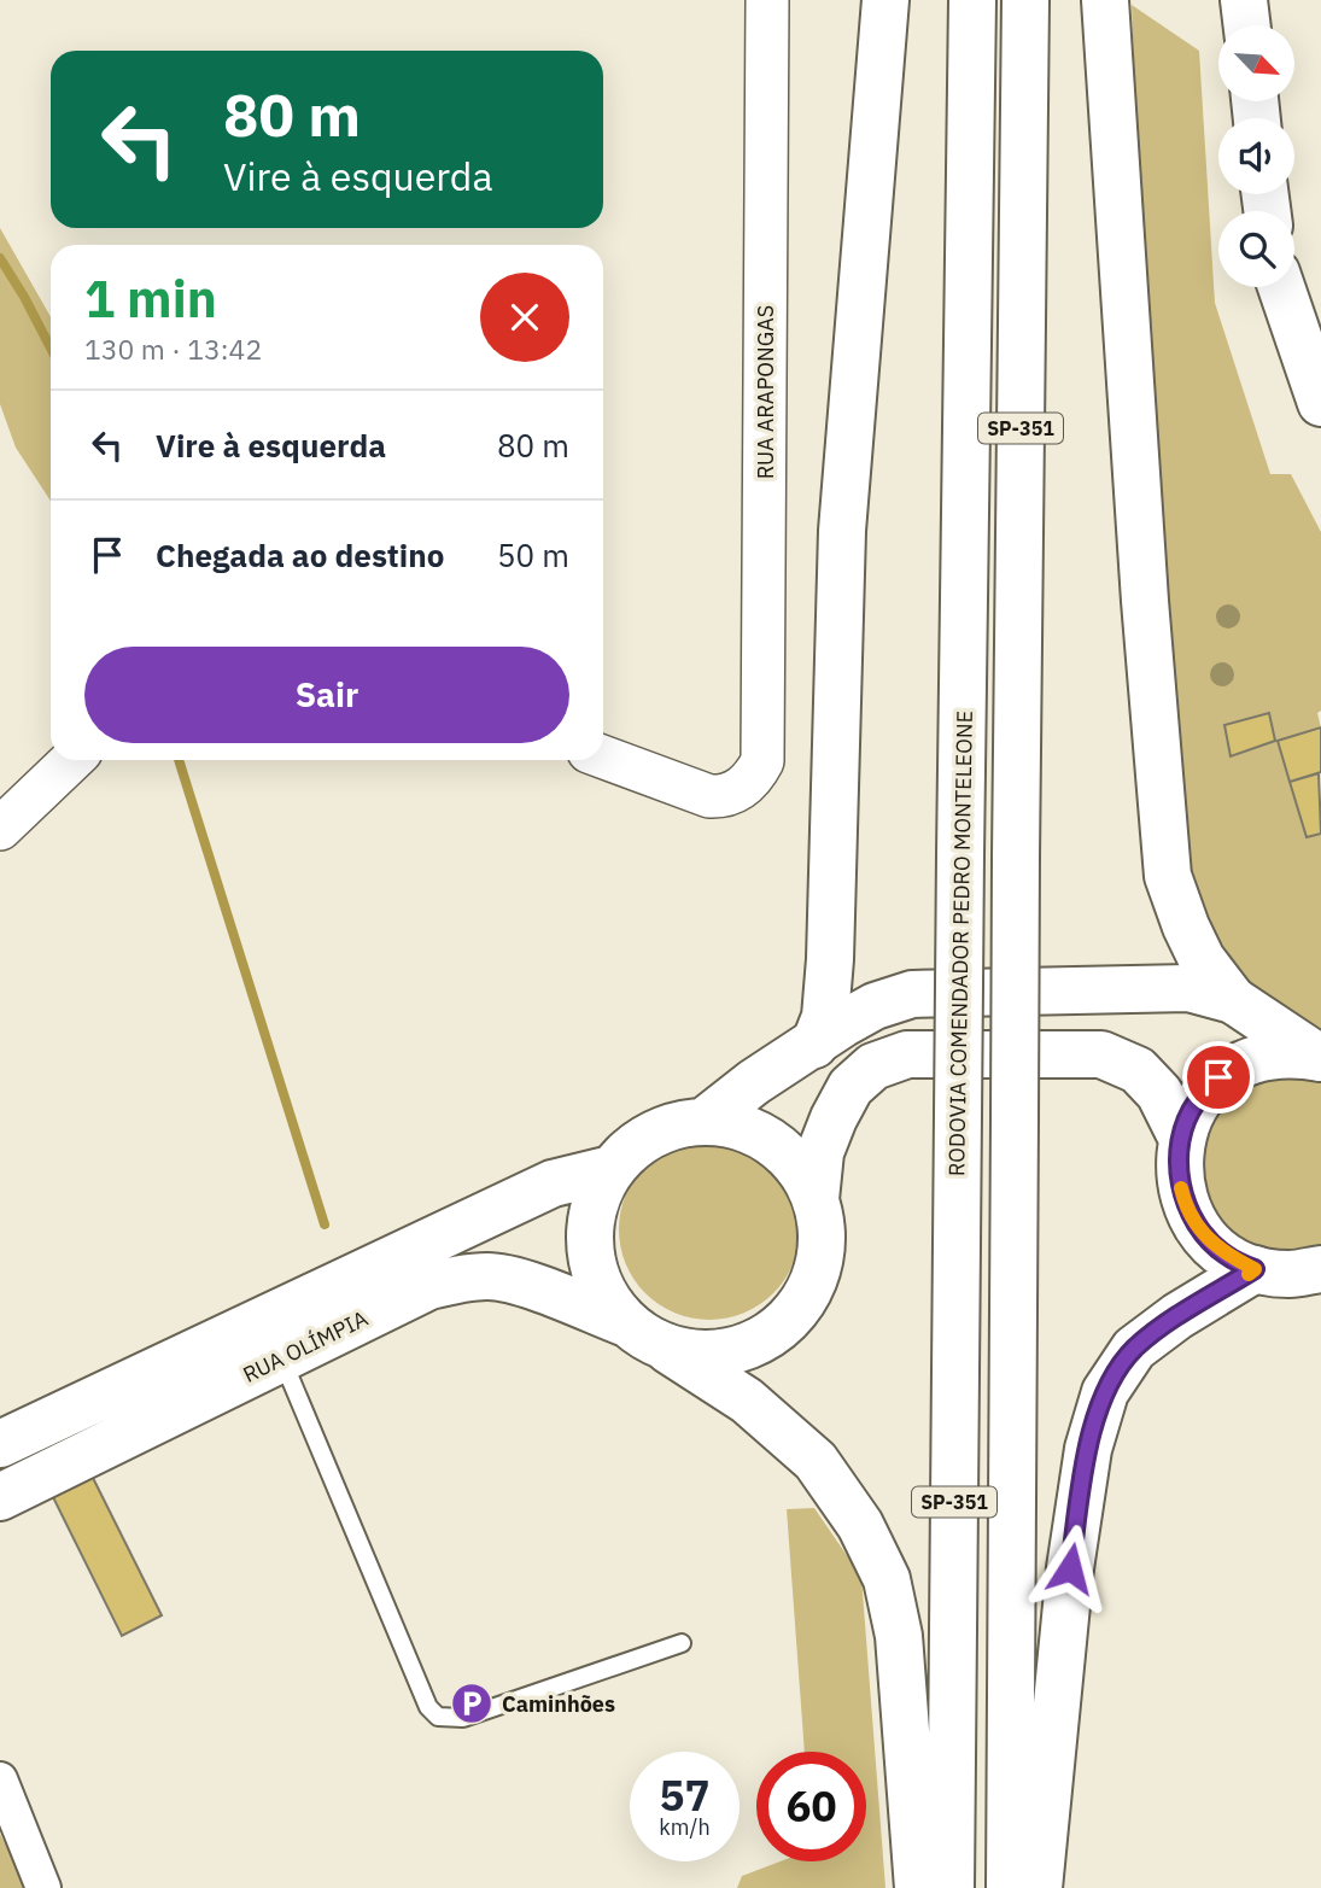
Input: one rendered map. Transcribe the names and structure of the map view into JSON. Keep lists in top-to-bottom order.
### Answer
{
  "streets": {
    "main road": ["SP-351", "RODOVIA COMENDADOR PEDRO MONTELEONE", "RUA OLÍMPIA"],
    "street": ["RUA ARAPONGAS"]
  },
  "places": {
    "parking": ["Caminhões"]
  },
  "north": "bottom right",
  "page": {
    "turn": ["80 m", "Vire à esquerda"],
    "heading": ["1 min", "130 m · 13:42"],
    "list": [
      {
        "name": "Vire à esquerda",
        "value": "80 m"
      },
      {
        "name": "Chegada ao destino",
        "value": "50 m"
      }
    ],
    "buttons": "Sair",
    "speed": "57 km/h",
    "limit": "60"
  }
}
